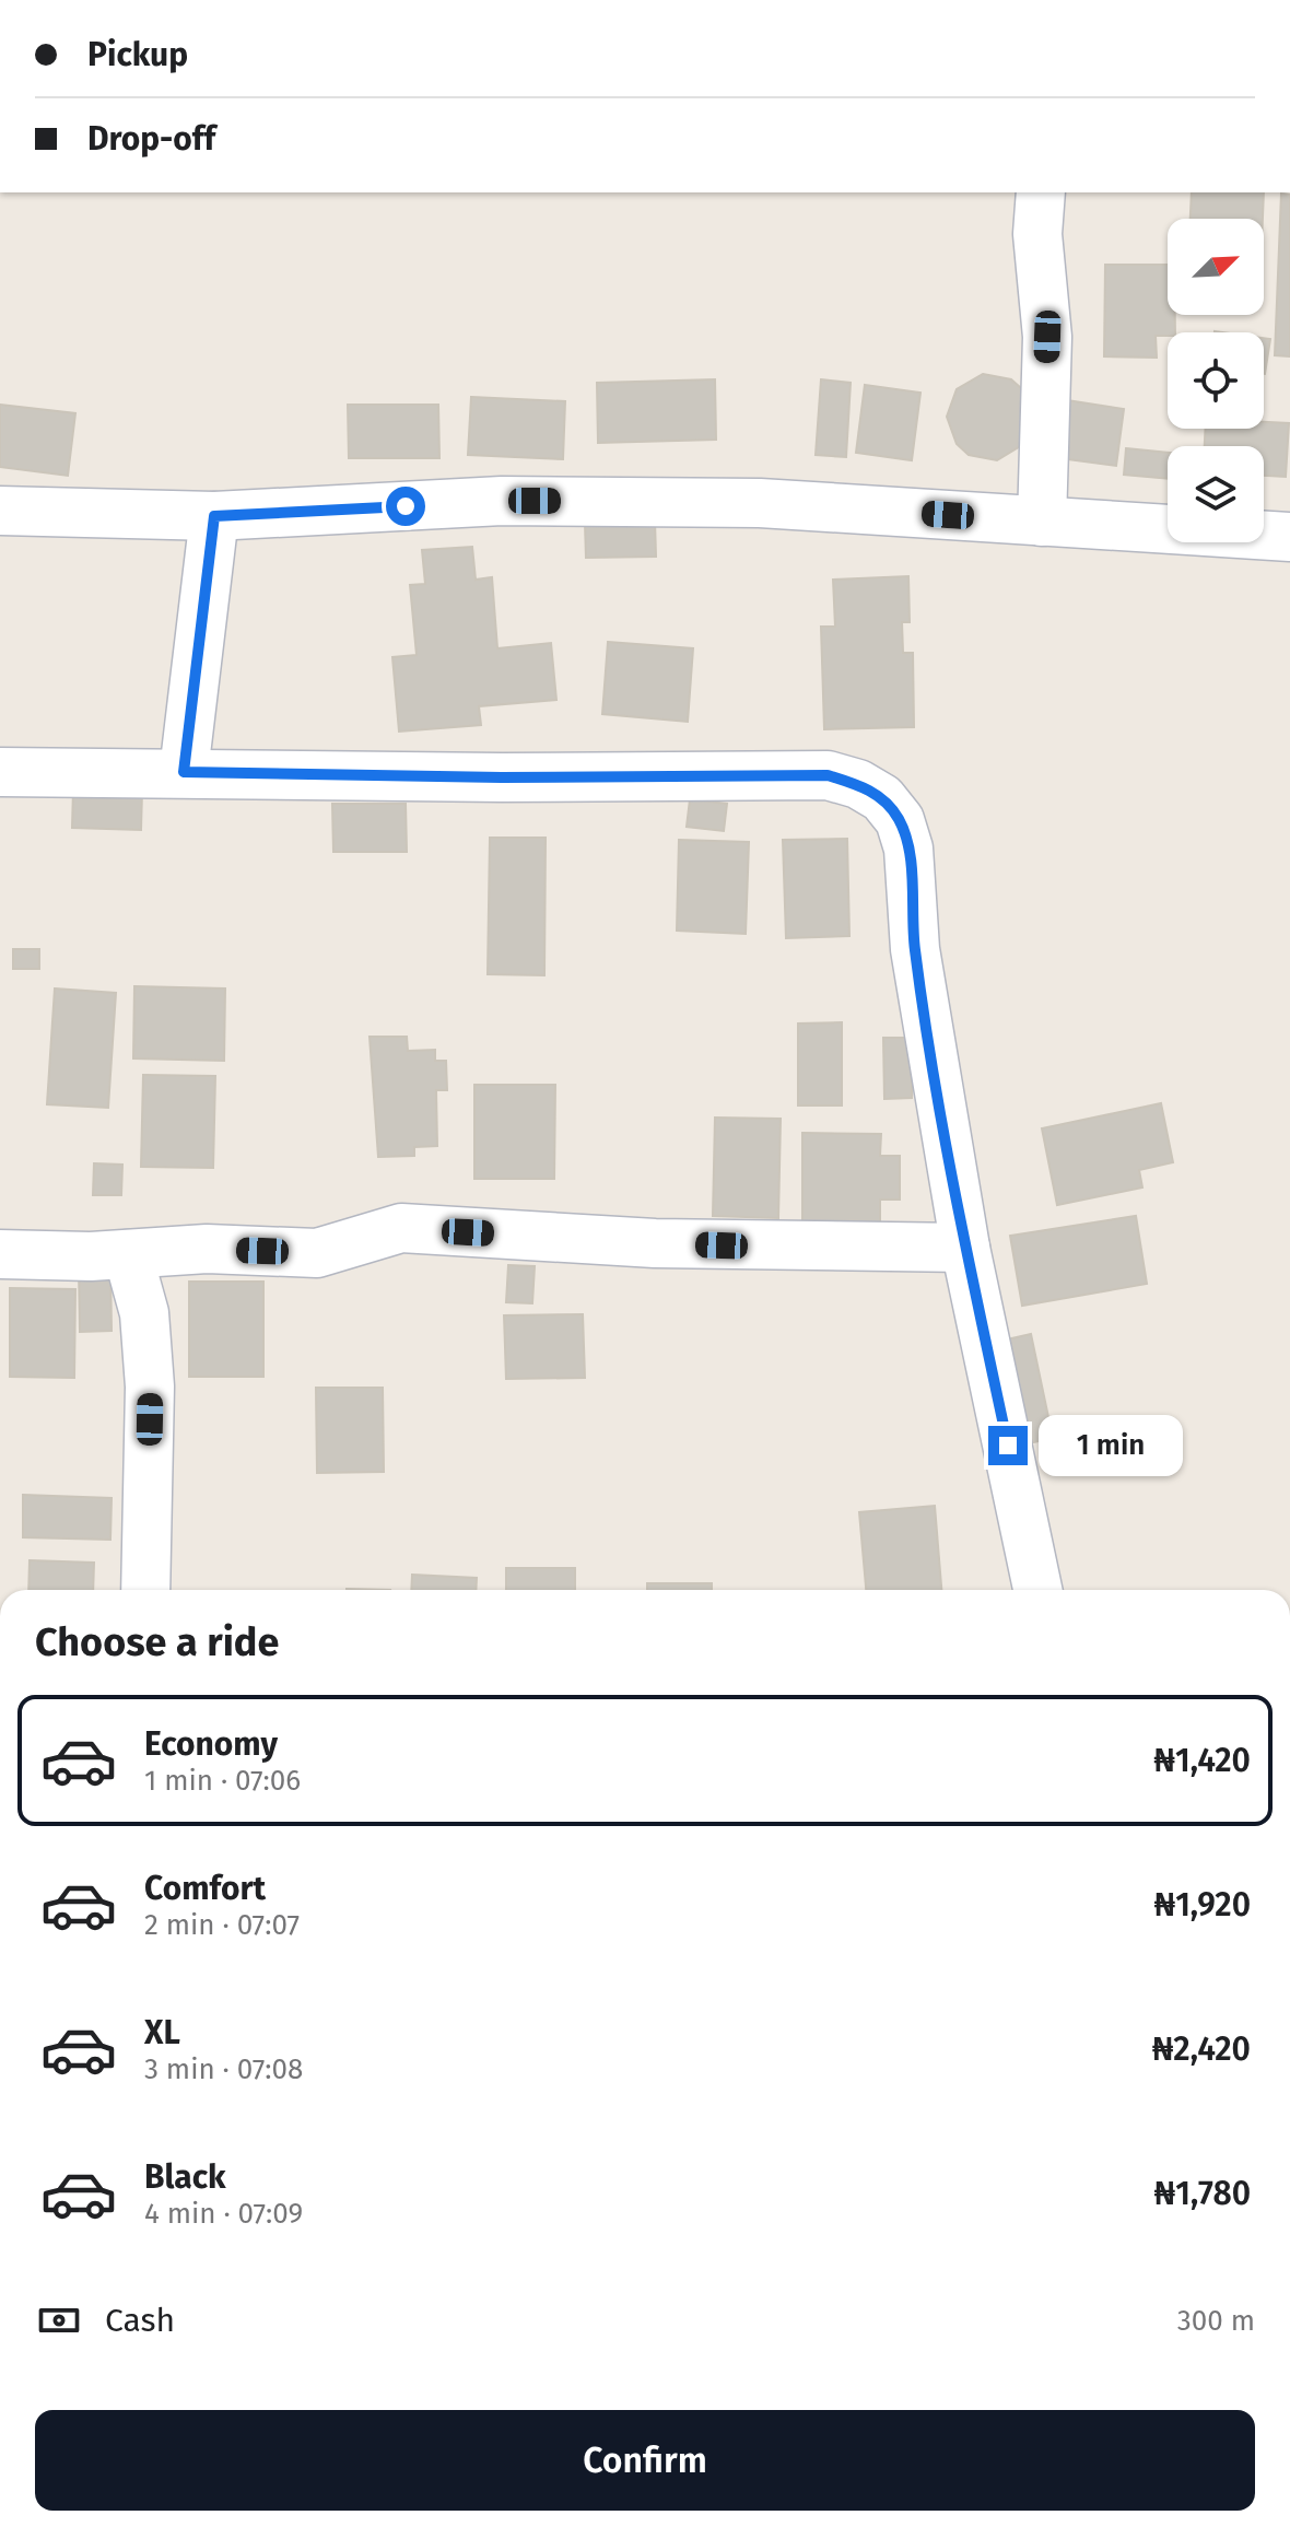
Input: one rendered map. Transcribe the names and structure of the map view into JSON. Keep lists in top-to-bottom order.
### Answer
{
  "north": "top right",
  "page": {
    "banner": ["Pickup", "Drop-off"],
    "bubble": "1 min",
    "heading": "Choose a ride",
    "list": [
      {
        "name": "Economy",
        "note": "1 min · 07:06",
        "value": "₦1,420"
      },
      {
        "name": "Comfort",
        "note": "2 min · 07:07",
        "value": "₦1,920"
      },
      {
        "name": "XL",
        "note": "3 min · 07:08",
        "value": "₦2,420"
      },
      {
        "name": "Black",
        "note": "4 min · 07:09",
        "value": "₦1,780"
      }
    ],
    "pay": ["Cash", "300 m"],
    "buttons": "Confirm"
  }
}
